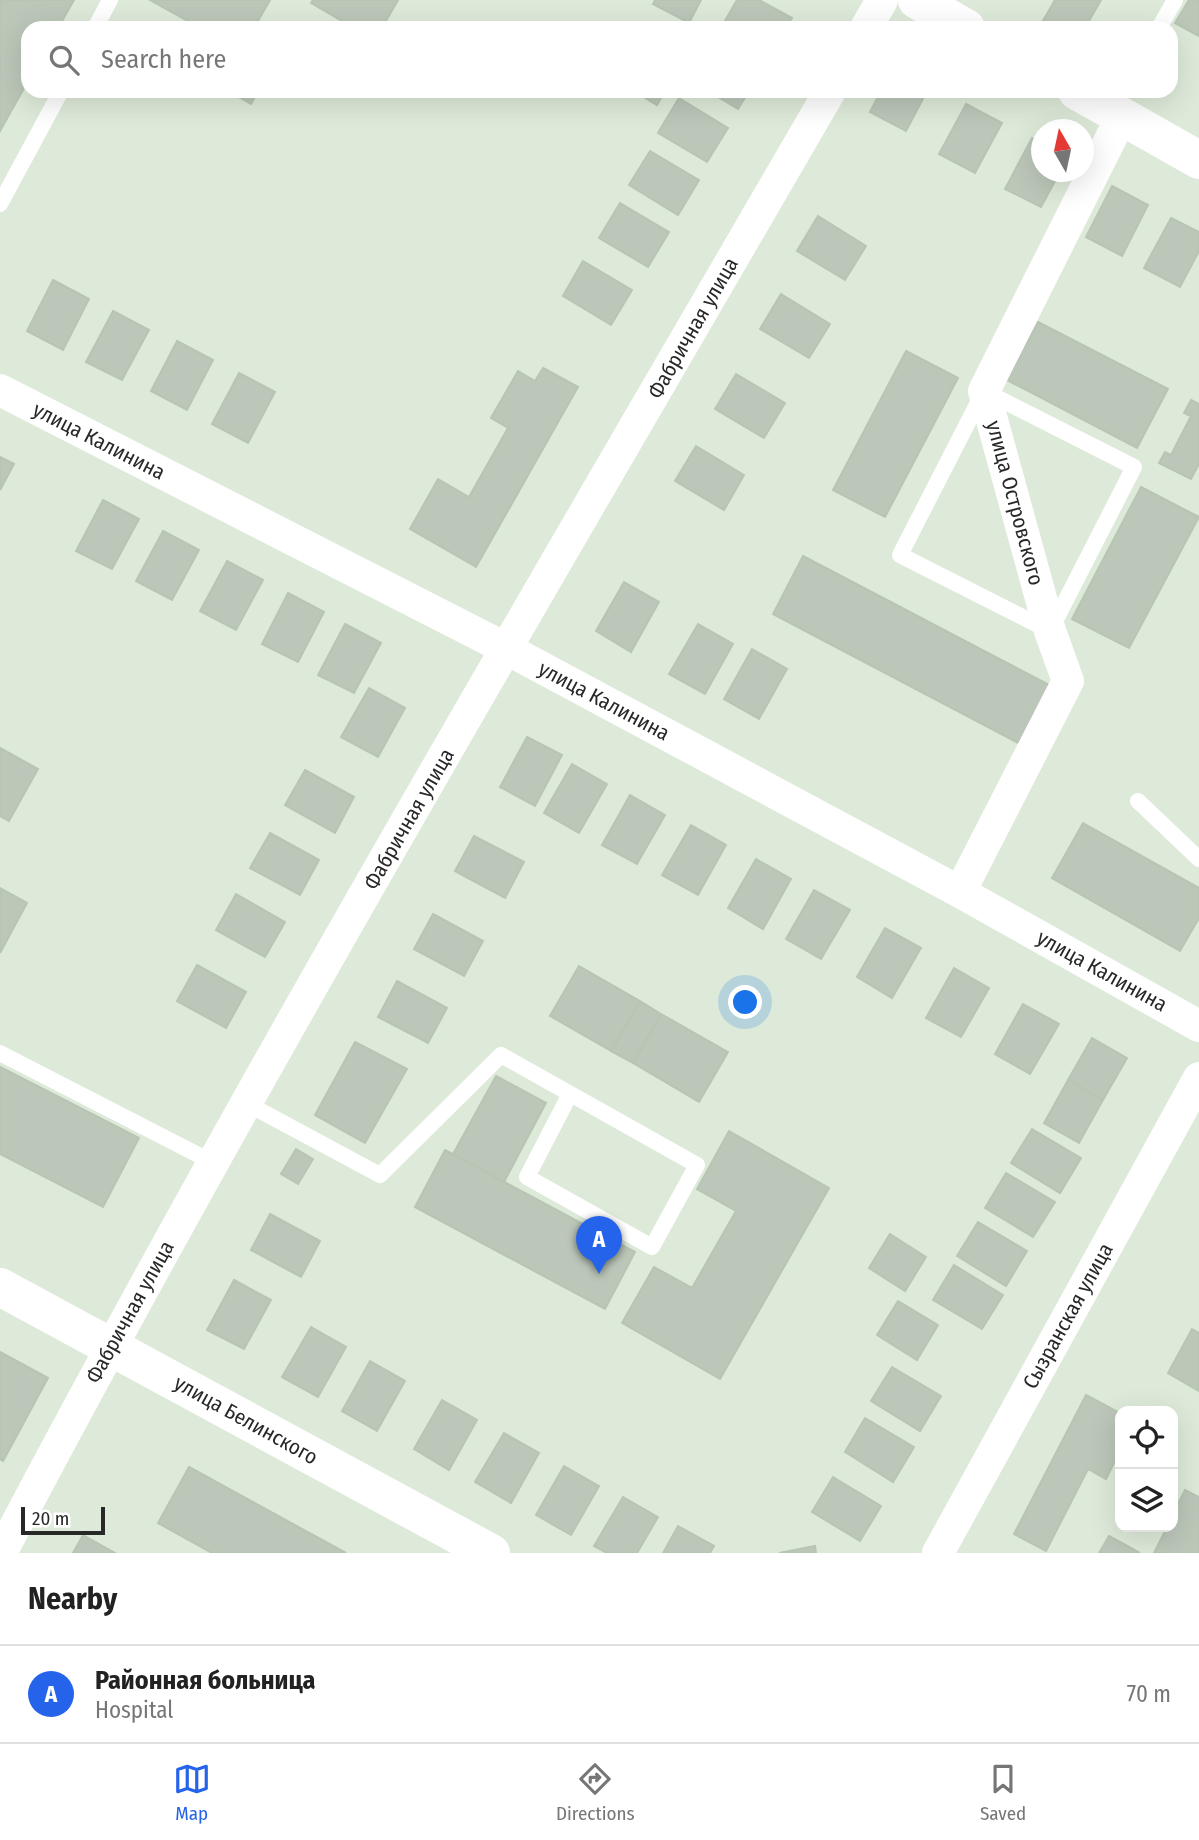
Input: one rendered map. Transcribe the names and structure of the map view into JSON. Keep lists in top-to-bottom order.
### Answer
{
  "streets": {
    "street": [
      "Фабричная улица",
      "улица Калинина",
      "улица Островского",
      "Сызранская улица",
      "улица Белинского"
    ]
  },
  "crossings": [
    ["Фабричная улица", "улица Калинина"],
    ["Фабричная улица", "улица Белинского"],
    ["улица Калинина", "улица Островского"]
  ],
  "scale_bar": "20 m",
  "north": "top",
  "page": {
    "search": "Search here",
    "pins": "A",
    "scale": "20 m",
    "heading": "Nearby",
    "list": [
      {
        "mark": "A",
        "name": "Районная больница",
        "note": "Hospital",
        "value": "70 m"
      }
    ],
    "nav": ["Map", "Directions", "Saved"]
  }
}
